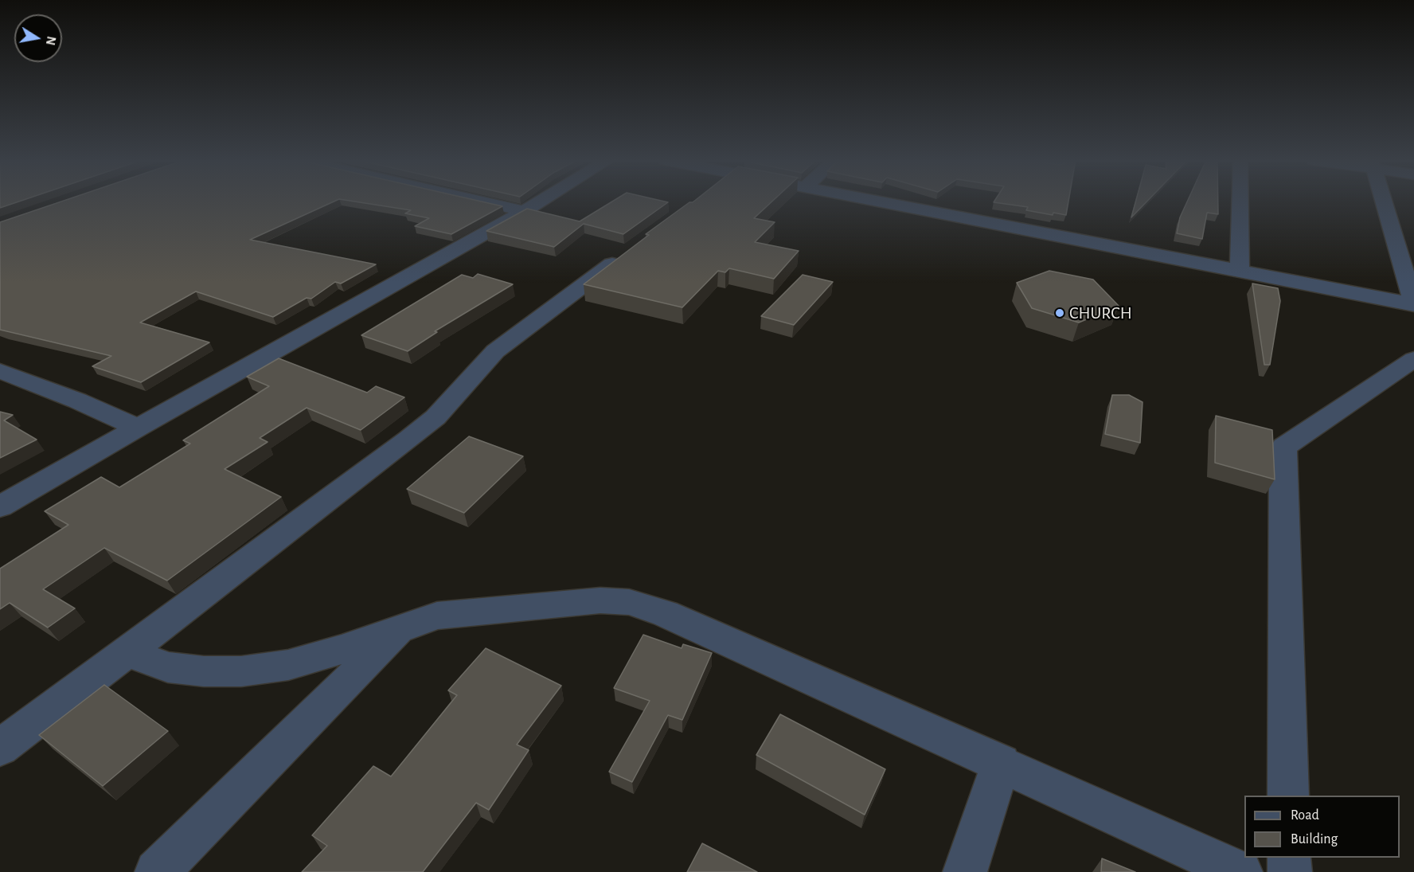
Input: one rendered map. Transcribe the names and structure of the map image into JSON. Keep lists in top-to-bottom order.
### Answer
{
  "places": ["CHURCH"],
  "legend": ["Road", "Building"],
  "north": "right"
}
